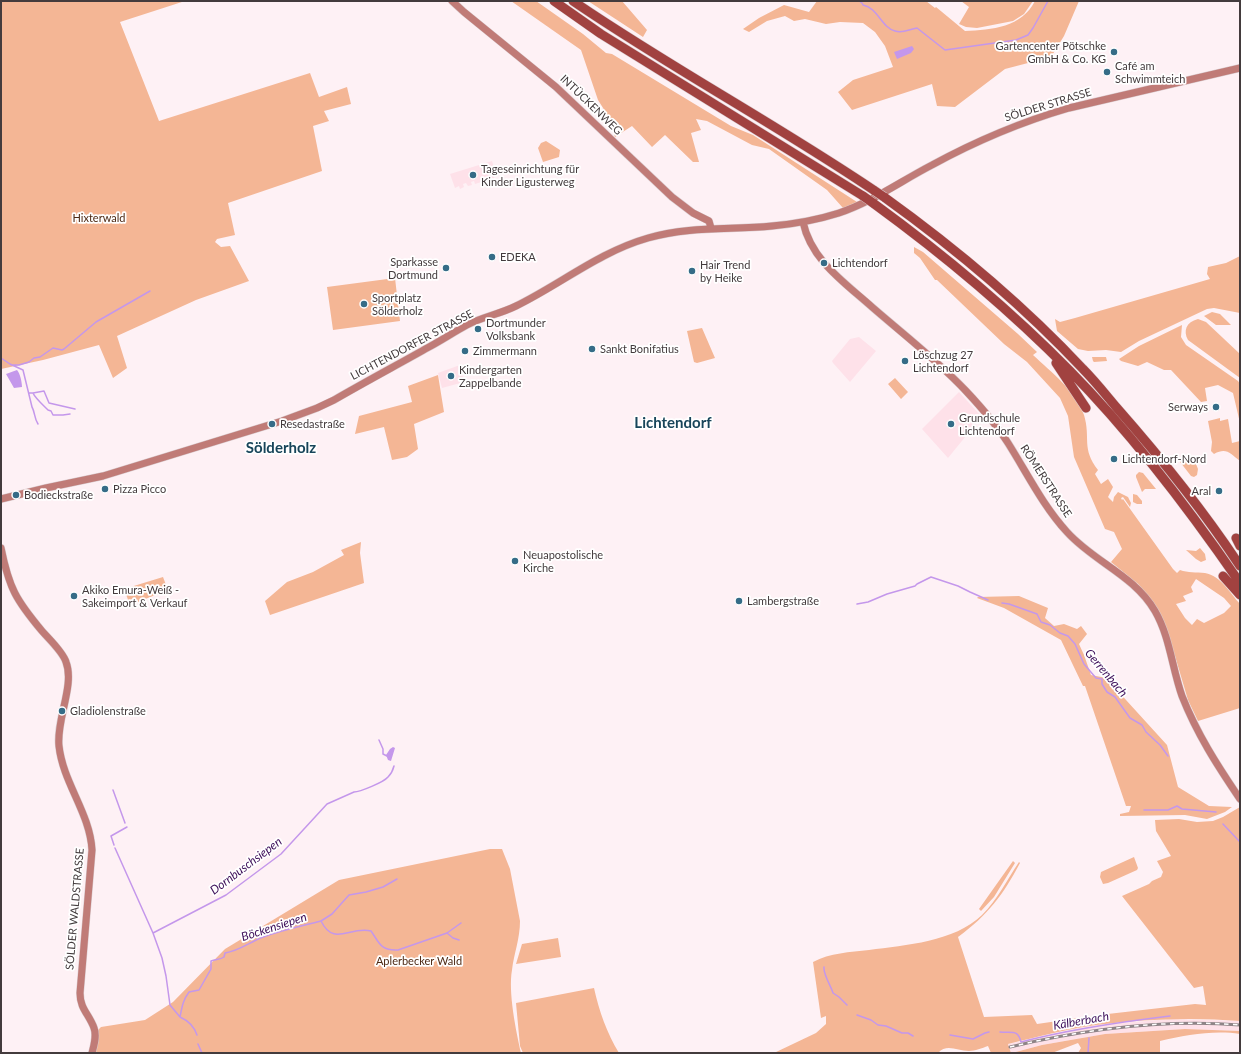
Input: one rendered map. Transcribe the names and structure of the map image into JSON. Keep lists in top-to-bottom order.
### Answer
{
  "streets": {
    "street": [
      "INTÜCKENWEG",
      "SÖLDER STRASSE",
      "LICHTENDORFER STRASSE",
      "RÖMERSTRASSE",
      "SÖLDER WALDSTRASSE"
    ]
  },
  "crossings": [
    ["INTÜCKENWEG", "LICHTENDORFER STRASSE"],
    ["SÖLDER STRASSE", "LICHTENDORFER STRASSE"],
    ["LICHTENDORFER STRASSE", "RÖMERSTRASSE"]
  ],
  "districts": ["Lichtendorf", "Sölderholz"],
  "water": [
    "Gerrenbach",
    "Dornbuschsiepen",
    "Böckensiepen",
    "Kälberbach"
  ],
  "parks": ["Hixterwald", "Aplerbecker Wald"],
  "places": [
    "Gartencenter Pötschke GmbH & Co. KG",
    "Café am Schwimmteich",
    "Tageseinrichtung für Kinder Ligusterweg",
    "EDEKA",
    "Lichtendorf",
    "Sparkasse Dortmund",
    "Hair Trend by Heike",
    "Sportplatz Sölderholz",
    "Dortmunder Volksbank",
    "Sankt Bonifatius",
    "Zimmermann",
    "Löschzug 27 Lichtendorf",
    "Kindergarten Zappelbande",
    "Serways",
    "Resedastraße",
    "Grundschule Lichtendorf",
    "Lichtendorf-Nord",
    "Pizza Picco",
    "Aral",
    "Bodieckstraße",
    "Neuapostolische Kirche",
    "Akiko Emura-Weiß - Sakeimport & Verkauf",
    "Lambergstraße",
    "Gladiolenstraße"
  ]
}
